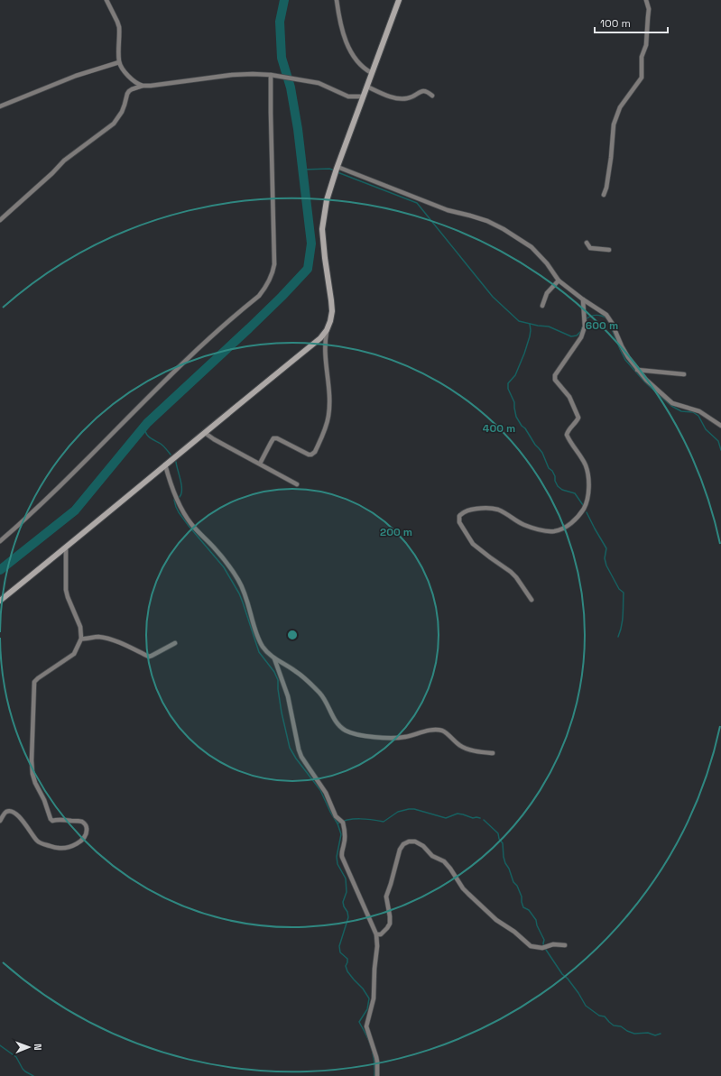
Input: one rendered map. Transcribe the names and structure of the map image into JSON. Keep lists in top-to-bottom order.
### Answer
{
  "scale_bar": "100 m",
  "north": "right",
  "rings": ["600 m", "400 m", "200 m"]
}
